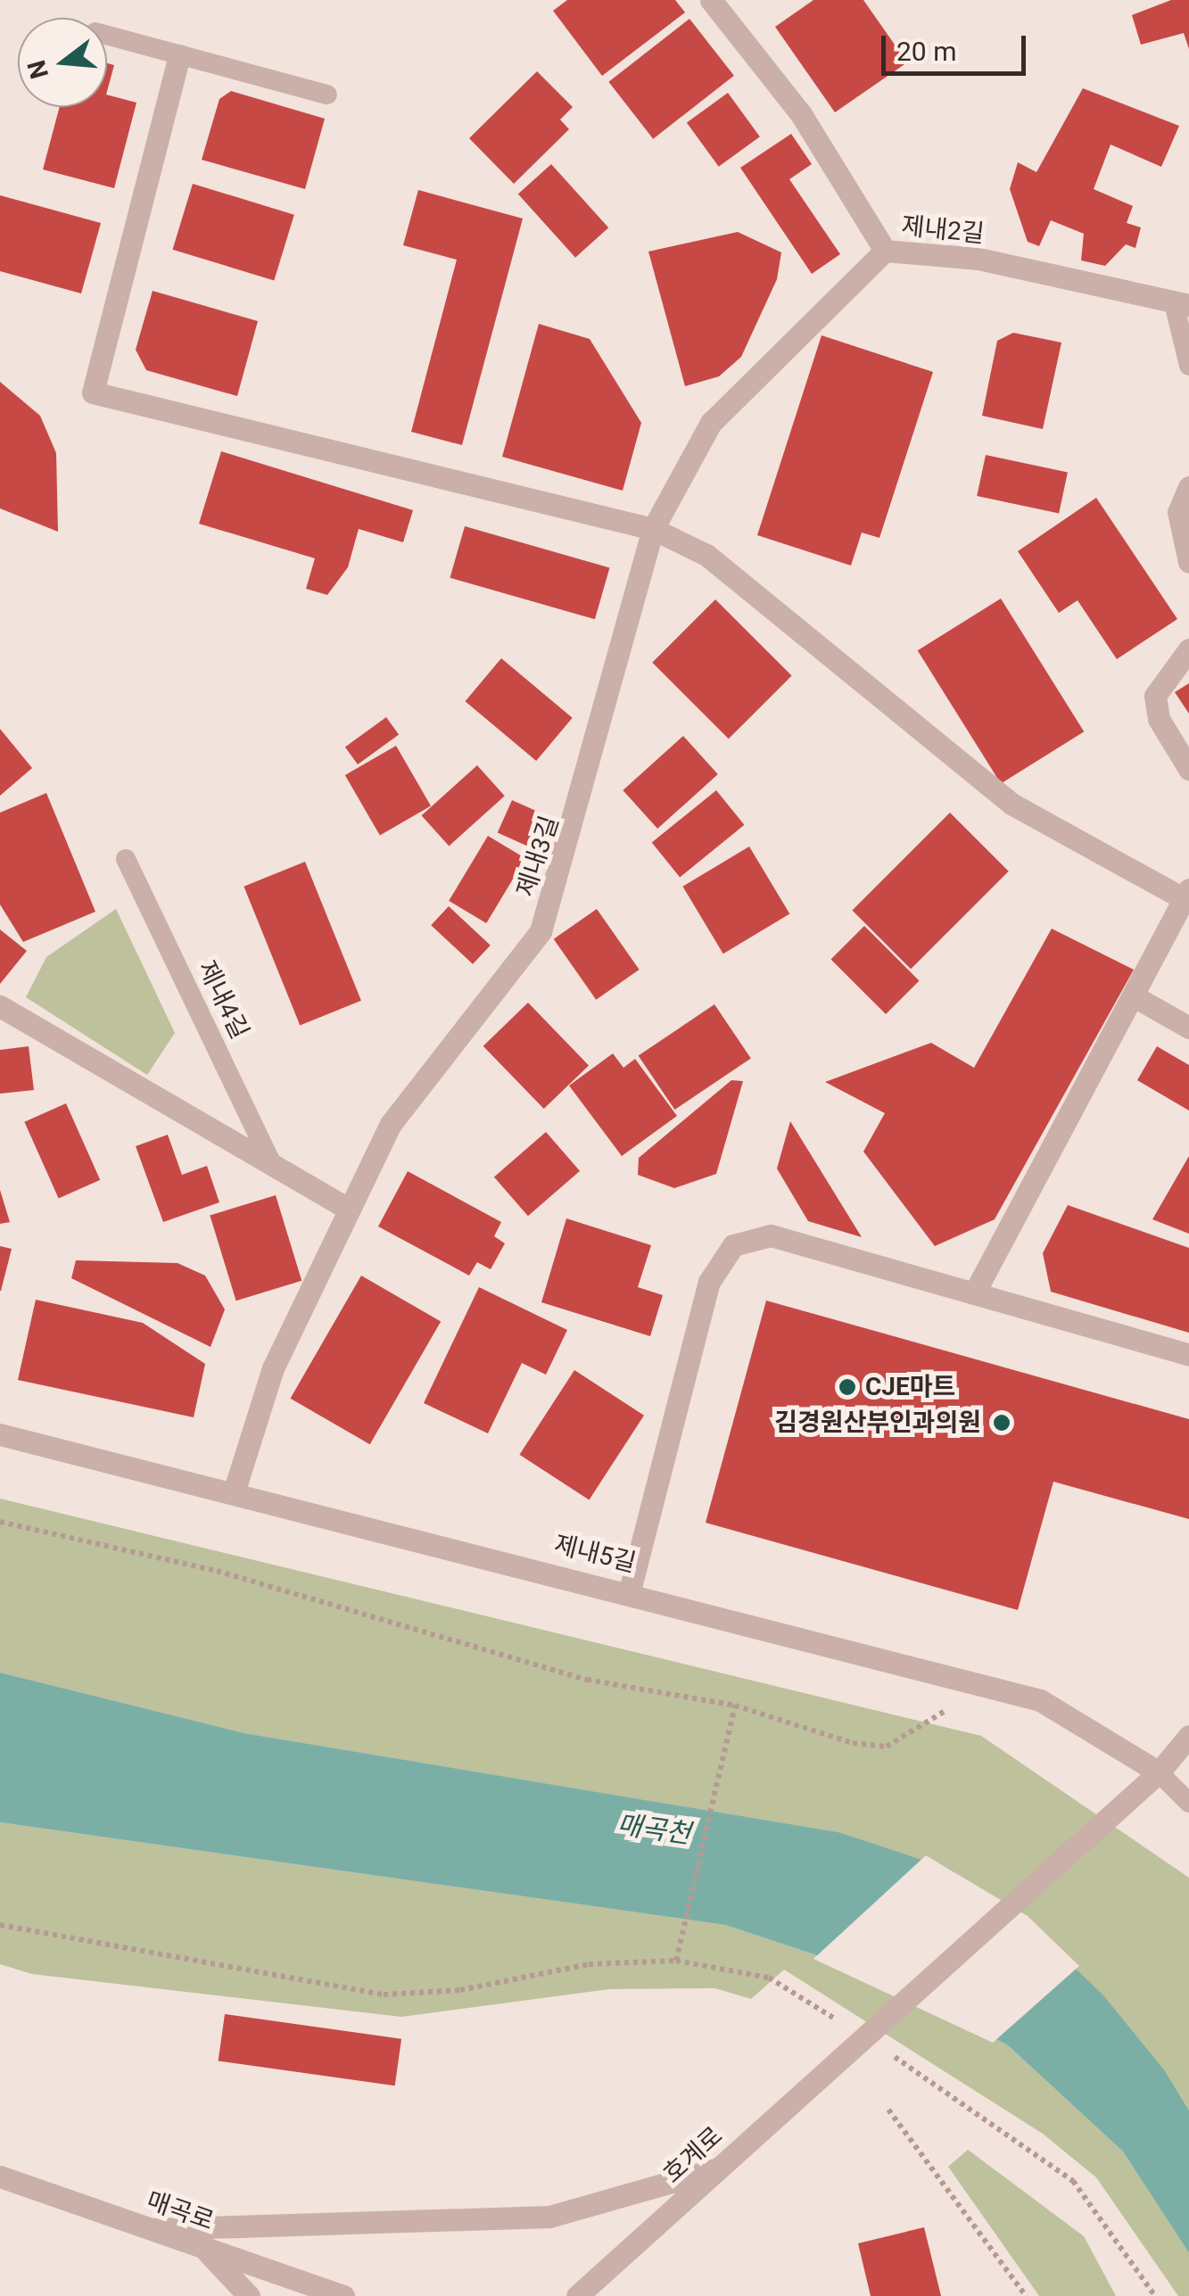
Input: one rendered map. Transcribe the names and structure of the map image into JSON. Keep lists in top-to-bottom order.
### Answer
{
  "streets": {
    "street": [
      "제내2길",
      "제내3길",
      "제내5길",
      "호계로",
      "매곡로"
    ],
    "lane": ["제내4길"]
  },
  "crossings": [
    ["제내2길", "제내3길"],
    ["제내3길", "제내5길"],
    ["제내5길", "호계로"]
  ],
  "water": ["매곡천"],
  "places": ["CJE마트", "김경원산부인과의원"],
  "scale_bar": "20 m",
  "north": "left"
}
